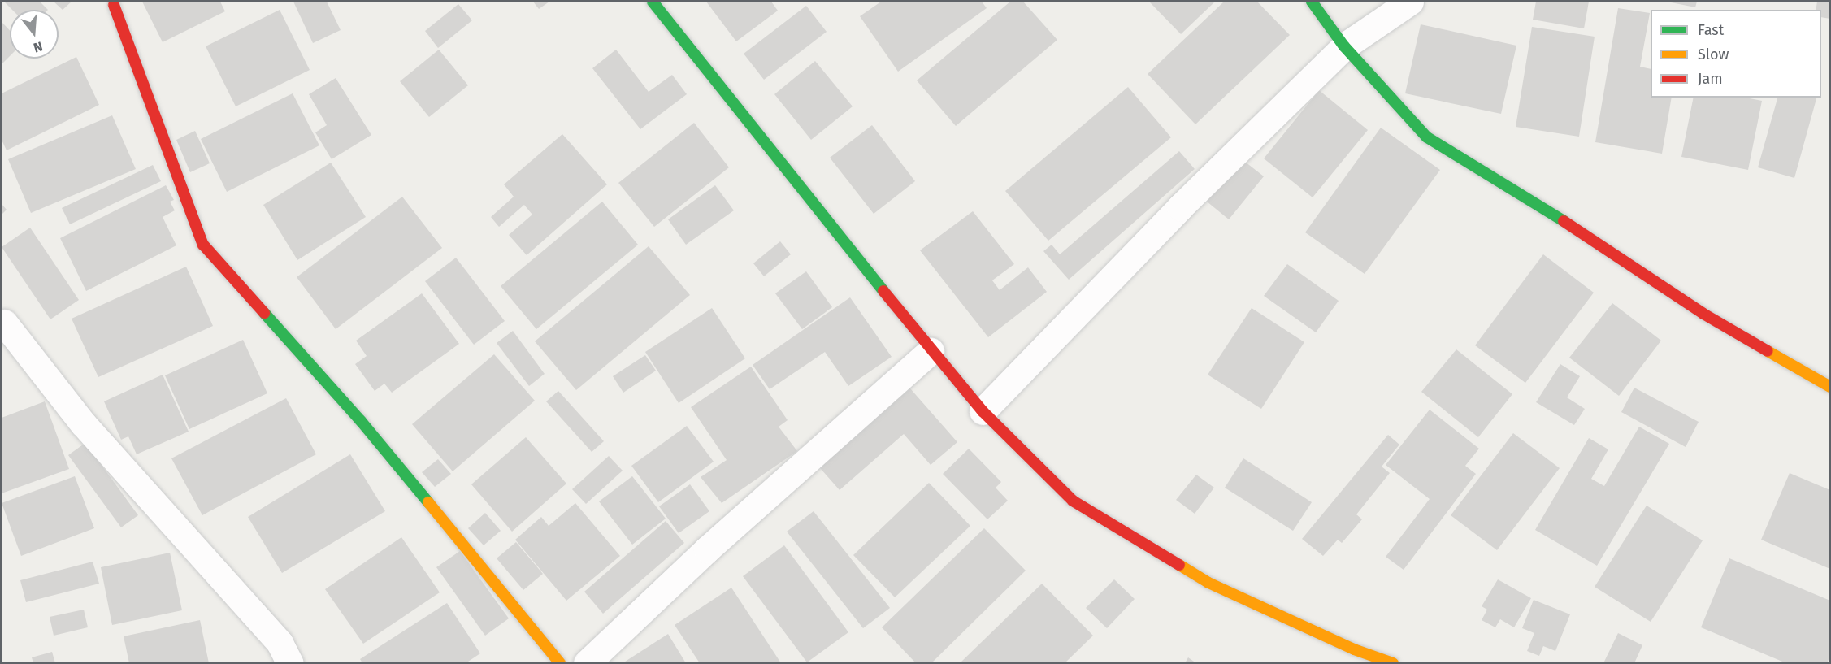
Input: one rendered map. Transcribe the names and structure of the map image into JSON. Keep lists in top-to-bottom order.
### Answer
{
  "legend": ["Fast", "Slow", "Jam"],
  "north": "bottom"
}
